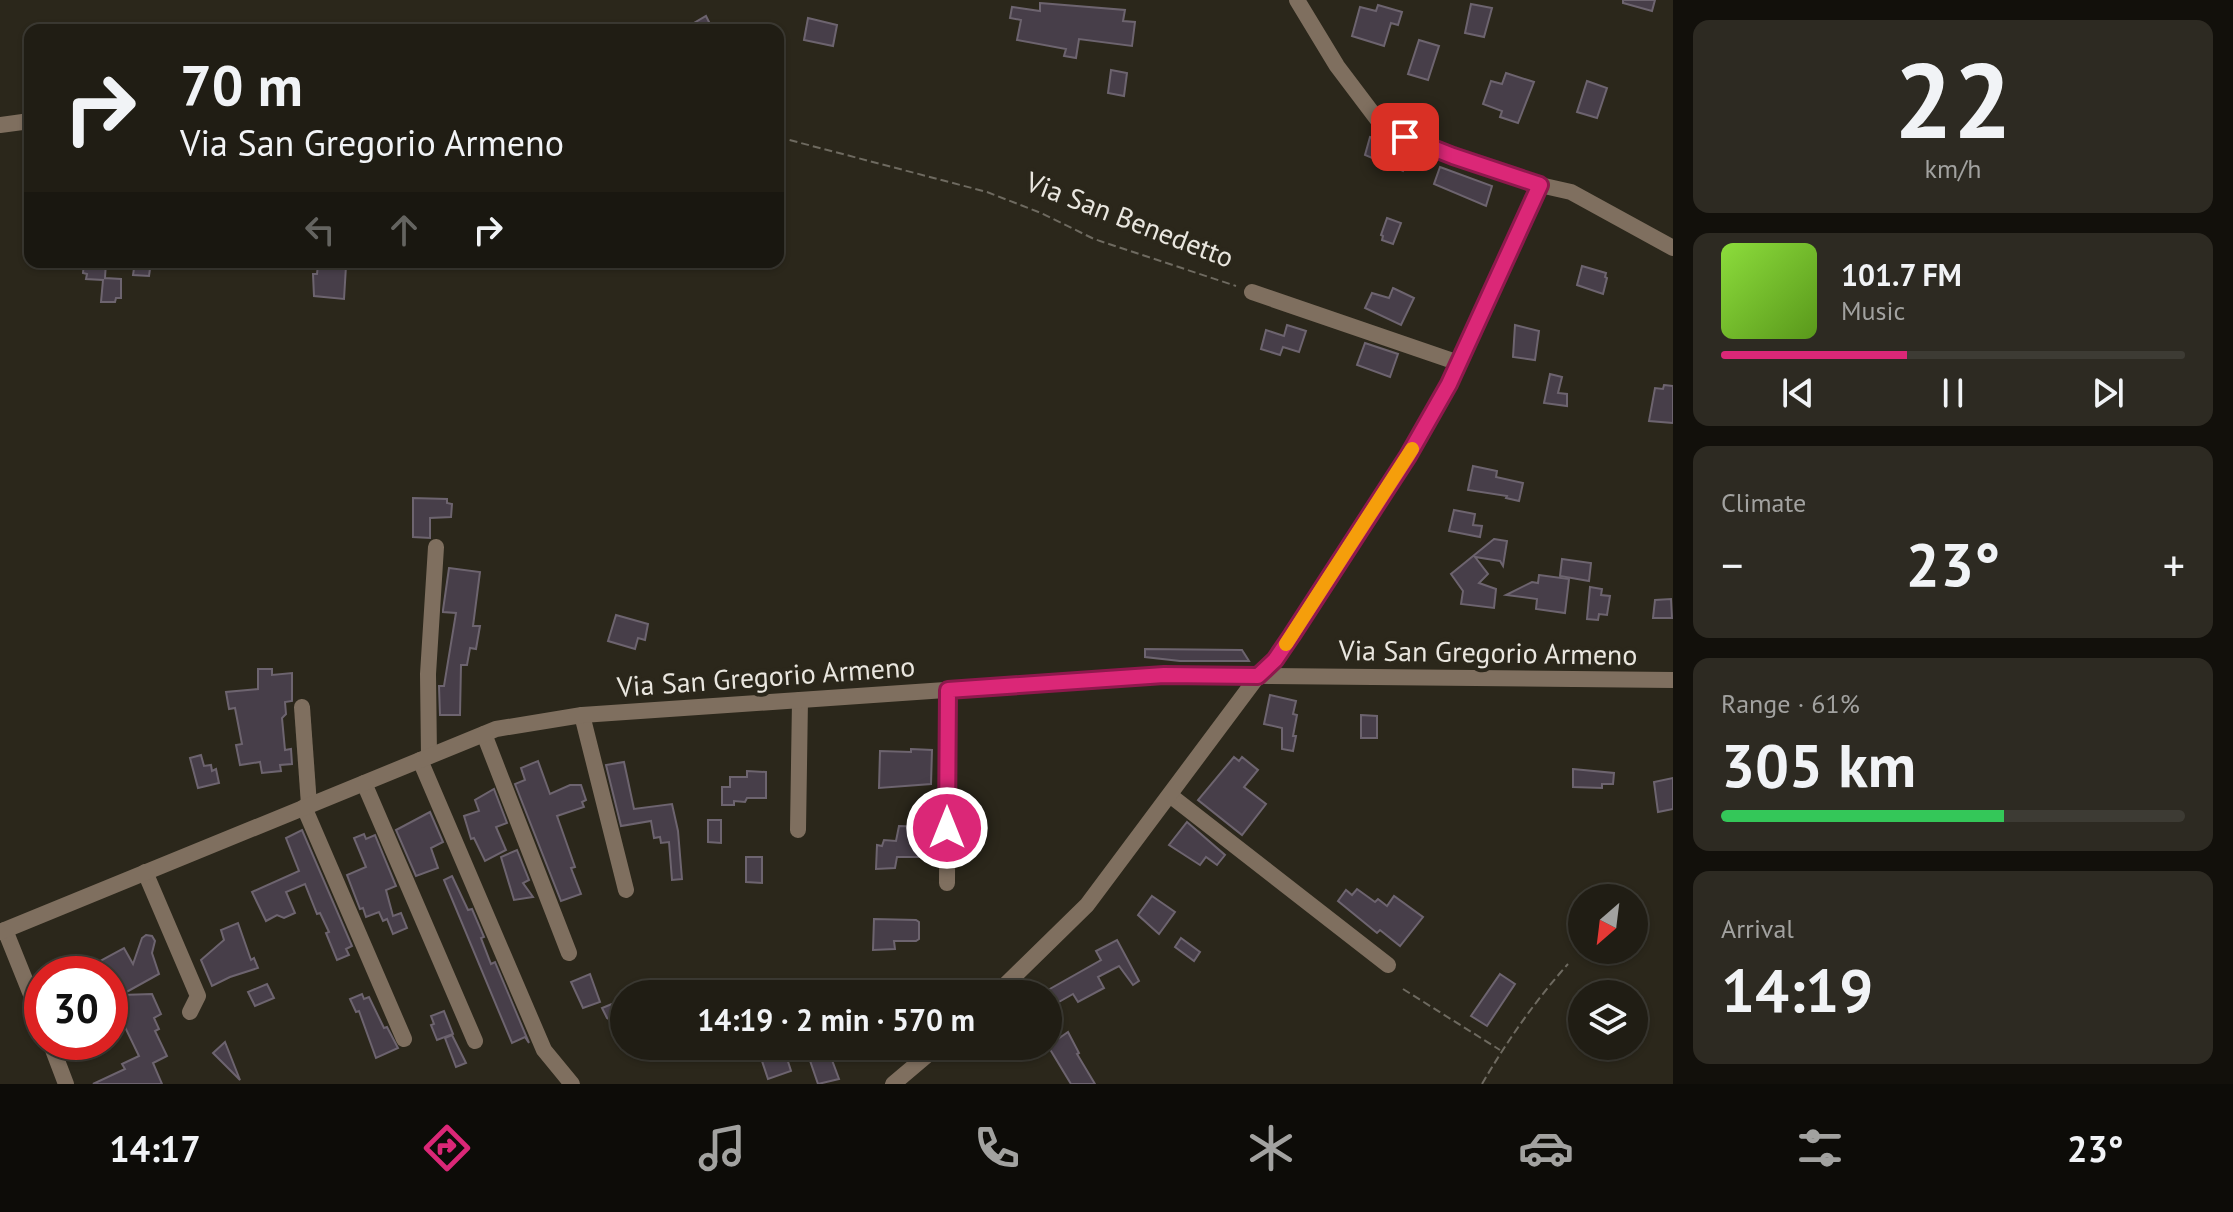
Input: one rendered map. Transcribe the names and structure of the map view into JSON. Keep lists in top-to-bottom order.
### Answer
{
  "streets": {
    "street": ["Via San Benedetto", "Via San Gregorio Armeno"]
  },
  "north": "bottom left",
  "page": {
    "tile": [
      ["22", "km/h"],
      "Climate",
      ["Range · 61%", "305 km"],
      ["Arrival", "14:19"]
    ],
    "turn": ["70 m", "Via San Gregorio Armeno"],
    "song": ["101.7 FM", "Music"],
    "heat": ["−", "23°", "+"],
    "limit": "30",
    "trip": "14:19 · 2 min · 570 m",
    "tabs": ["14:17", "23°"]
  }
}
